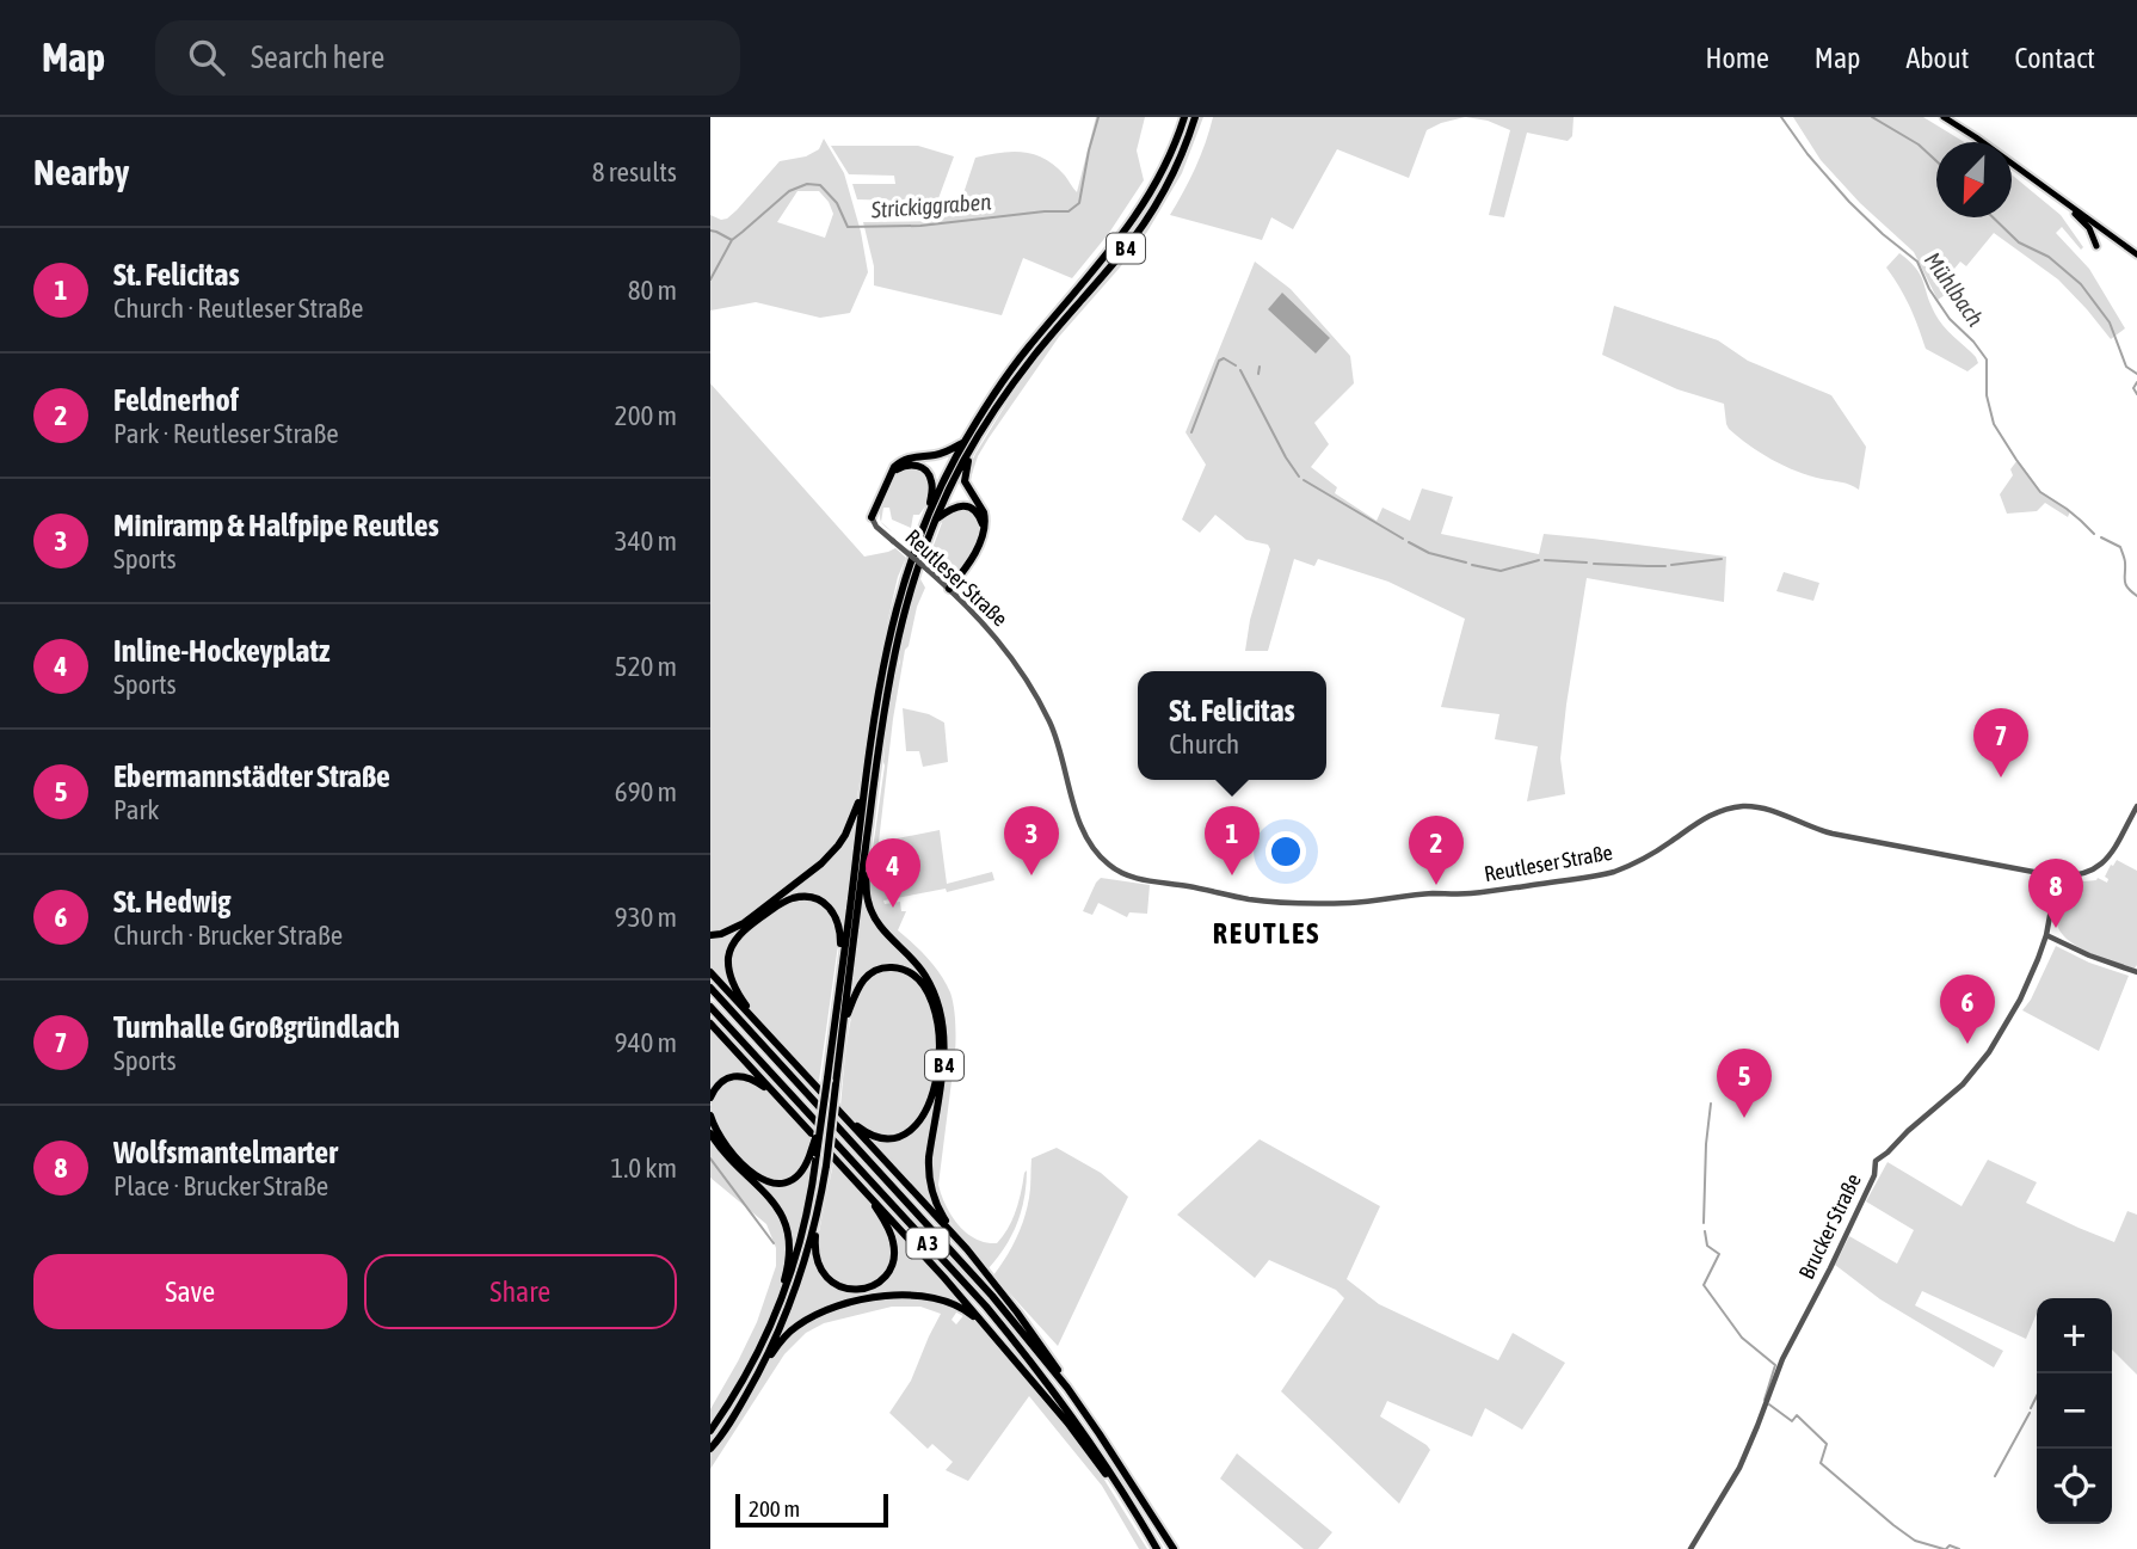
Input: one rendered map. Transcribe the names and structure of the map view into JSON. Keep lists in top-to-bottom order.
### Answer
{
  "streets": {
    "highway": ["B 4", "A 3"],
    "street": ["Reutleser Straße", "Brucker Straße"]
  },
  "crossings": [
    ["B 4", "A 3"],
    ["Reutleser Straße", "Brucker Straße"]
  ],
  "districts": ["REUTLES"],
  "water": ["Strickiggraben", "Mühlbach"],
  "scale_bar": "200 m",
  "north": "bottom left",
  "page": {
    "header": "Map",
    "search": "Search here",
    "nav": [
      "Home",
      "Map",
      "About",
      "Contact"
    ],
    "heading": ["Nearby", "8 results"],
    "list": [
      {
        "mark": "1",
        "name": "St. Felicitas",
        "note": "Church · Reutleser Straße",
        "value": "80 m"
      },
      {
        "mark": "2",
        "name": "Feldnerhof",
        "note": "Park · Reutleser Straße",
        "value": "200 m"
      },
      {
        "mark": "3",
        "name": "Miniramp & Halfpipe Reutles",
        "note": "Sports",
        "value": "340 m"
      },
      {
        "mark": "4",
        "name": "Inline-Hockeyplatz",
        "note": "Sports",
        "value": "520 m"
      },
      {
        "mark": "5",
        "name": "Ebermannstädter Straße",
        "note": "Park",
        "value": "690 m"
      },
      {
        "mark": "6",
        "name": "St. Hedwig",
        "note": "Church · Brucker Straße",
        "value": "930 m"
      },
      {
        "mark": "7",
        "name": "Turnhalle Großgründlach",
        "note": "Sports",
        "value": "940 m"
      },
      {
        "mark": "8",
        "name": "Wolfsmantelmarter",
        "note": "Place · Brucker Straße",
        "value": "1.0 km"
      }
    ],
    "popup": ["St. Felicitas", "Church"],
    "pins": [
      "7",
      "1",
      "3",
      "2",
      "4",
      "8",
      "6",
      "5"
    ],
    "buttons": ["Save", "Share"],
    "map_buttons": ["+", "−"],
    "scale": "200 m"
  }
}
